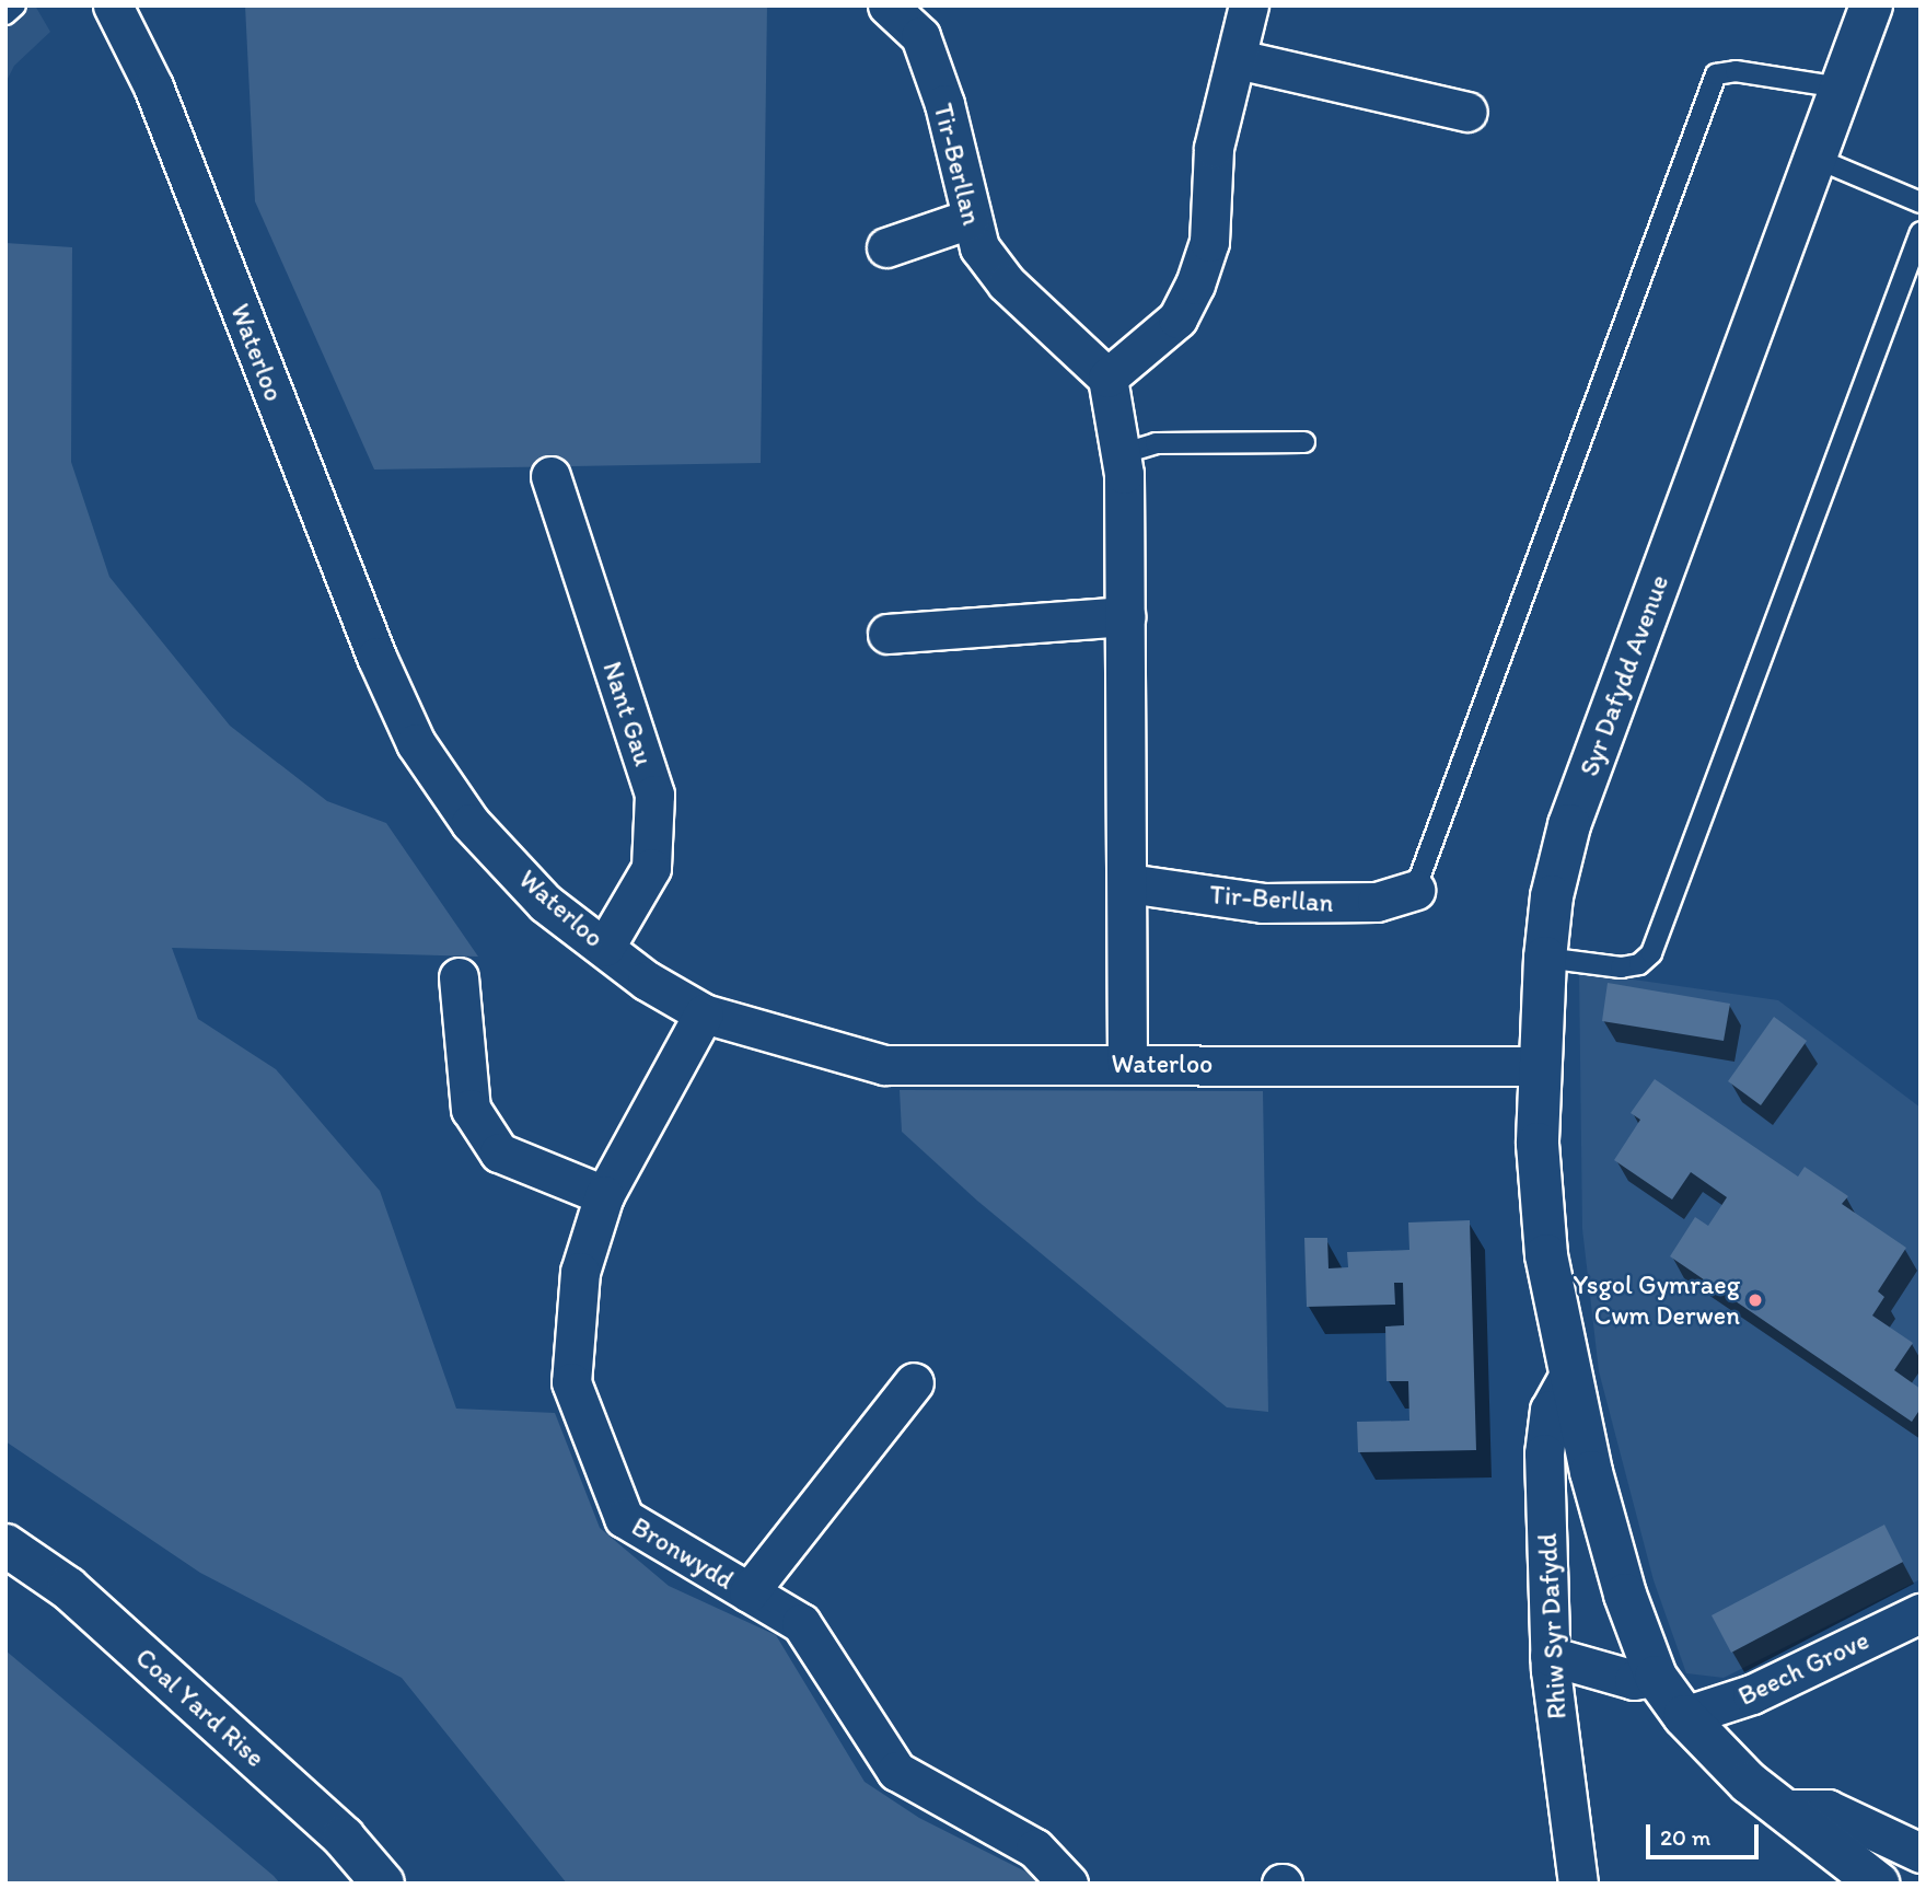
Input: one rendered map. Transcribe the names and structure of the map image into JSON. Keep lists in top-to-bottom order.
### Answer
{
  "streets": {
    "street": [
      "Tir-Berllan",
      "Waterloo",
      "Syr Dafydd Avenue",
      "Nant Gau",
      "Bronwydd",
      "Rhiw Syr Dafydd",
      "Beech Grove",
      "Coal Yard Rise"
    ]
  },
  "crossings": [
    ["Waterloo", "Syr Dafydd Avenue"],
    ["Waterloo", "Nant Gau"],
    ["Waterloo", "Bronwydd"],
    ["Syr Dafydd Avenue", "Rhiw Syr Dafydd"],
    ["Syr Dafydd Avenue", "Beech Grove"]
  ],
  "places": ["Ysgol Gymraeg Cwm Derwen"],
  "scale_bar": "20 m"
}
